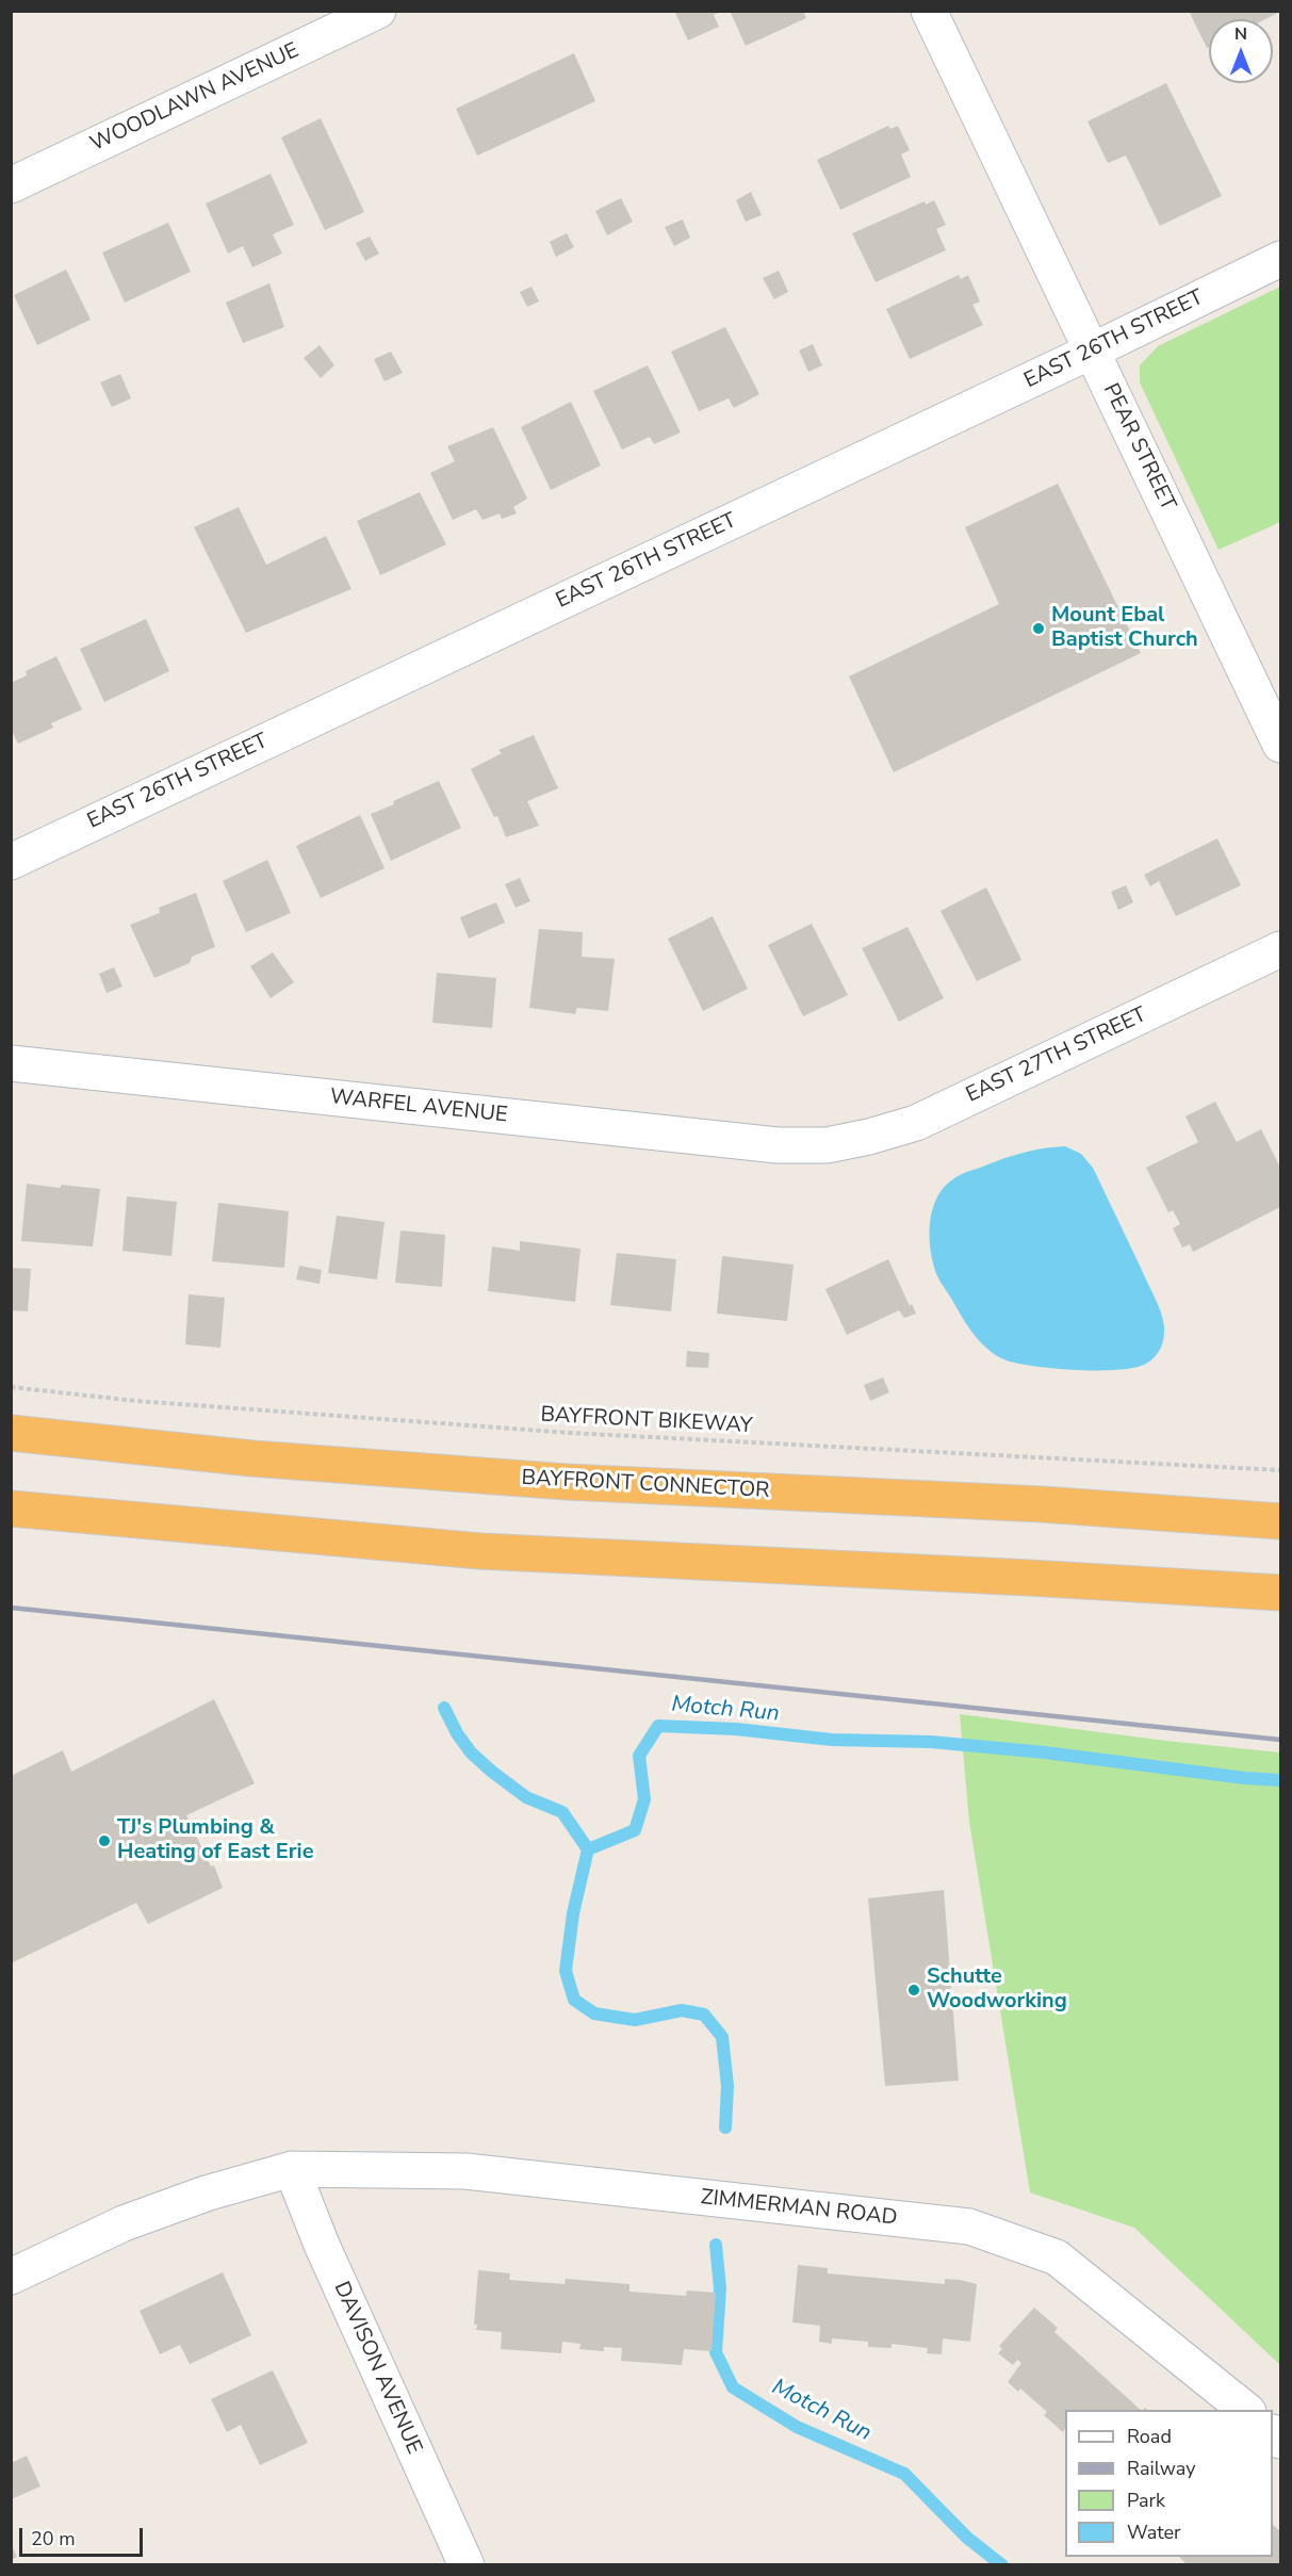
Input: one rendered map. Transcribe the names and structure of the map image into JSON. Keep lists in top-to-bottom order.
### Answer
{
  "streets": {
    "highway": ["BAYFRONT CONNECTOR"],
    "street": [
      "WOODLAWN AVENUE",
      "EAST 26TH STREET",
      "PEAR STREET",
      "EAST 27TH STREET",
      "WARFEL AVENUE",
      "ZIMMERMAN ROAD",
      "DAVISON AVENUE"
    ],
    "path": ["BAYFRONT BIKEWAY"]
  },
  "crossings": [
    ["EAST 26TH STREET", "PEAR STREET"],
    ["EAST 27TH STREET", "WARFEL AVENUE"],
    ["ZIMMERMAN ROAD", "DAVISON AVENUE"]
  ],
  "water": ["Motch Run"],
  "places": ["Mount Ebal Baptist Church", "TJ's Plumbing & Heating of East Erie", "Schutte Woodworking"],
  "legend": [
    "Road",
    "Railway",
    "Park",
    "Water"
  ],
  "scale_bar": "20 m",
  "north": "top"
}
